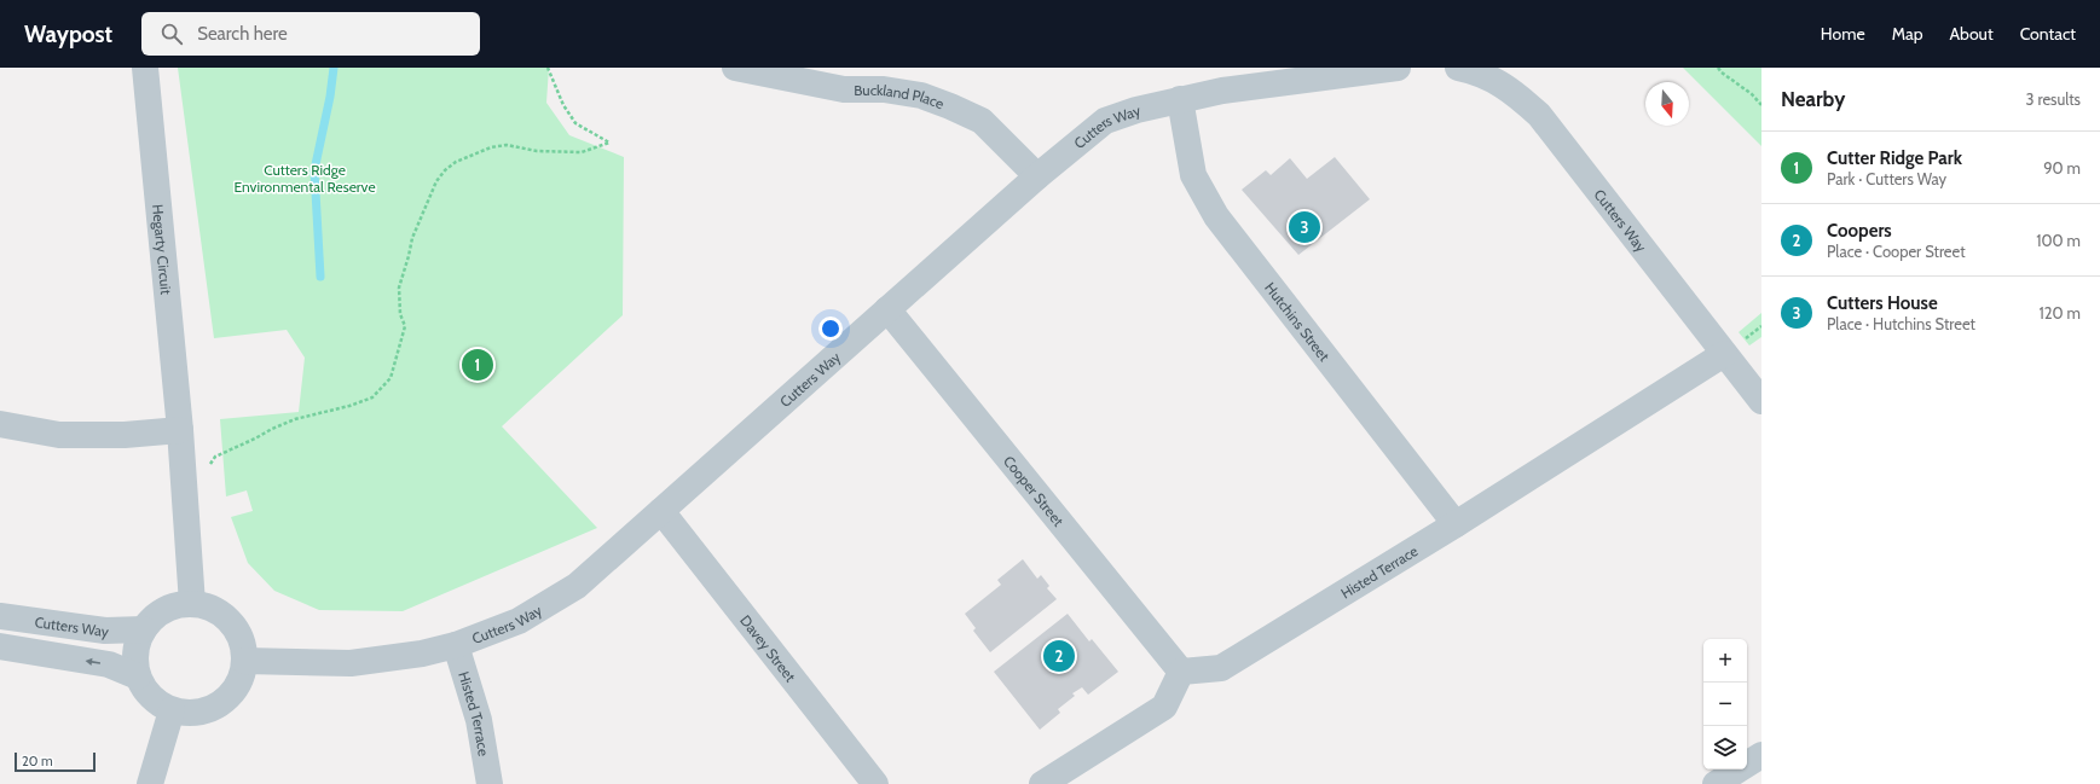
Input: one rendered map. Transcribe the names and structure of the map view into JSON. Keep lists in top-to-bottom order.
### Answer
{
  "streets": {
    "street": [
      "Buckland Place",
      "Cutters Way",
      "Hegarty Circuit",
      "Hutchins Street",
      "Cooper Street",
      "Histed Terrace",
      "Davey Street"
    ]
  },
  "crossings": [
    ["Buckland Place", "Cutters Way"],
    ["Cutters Way", "Hegarty Circuit"],
    ["Cutters Way", "Hutchins Street"],
    ["Cutters Way", "Cooper Street"],
    ["Cutters Way", "Histed Terrace"],
    ["Cutters Way", "Davey Street"],
    ["Hutchins Street", "Histed Terrace"],
    ["Cooper Street", "Histed Terrace"]
  ],
  "parks": ["Cutters Ridge Environmental Reserve"],
  "scale_bar": "20 m",
  "north": "bottom",
  "page": {
    "header": "Waypost",
    "search": "Search here",
    "nav": [
      "Home",
      "Map",
      "About",
      "Contact"
    ],
    "heading": ["Nearby", "3 results"],
    "list": [
      {
        "mark": "1",
        "name": "Cutter Ridge Park",
        "note": "Park · Cutters Way",
        "value": "90 m"
      },
      {
        "mark": "2",
        "name": "Coopers",
        "note": "Place · Cooper Street",
        "value": "100 m"
      },
      {
        "mark": "3",
        "name": "Cutters House",
        "note": "Place · Hutchins Street",
        "value": "120 m"
      }
    ],
    "pins": ["3", "1", "2"],
    "map_buttons": ["+", "−"],
    "scale": "20 m"
  }
}
